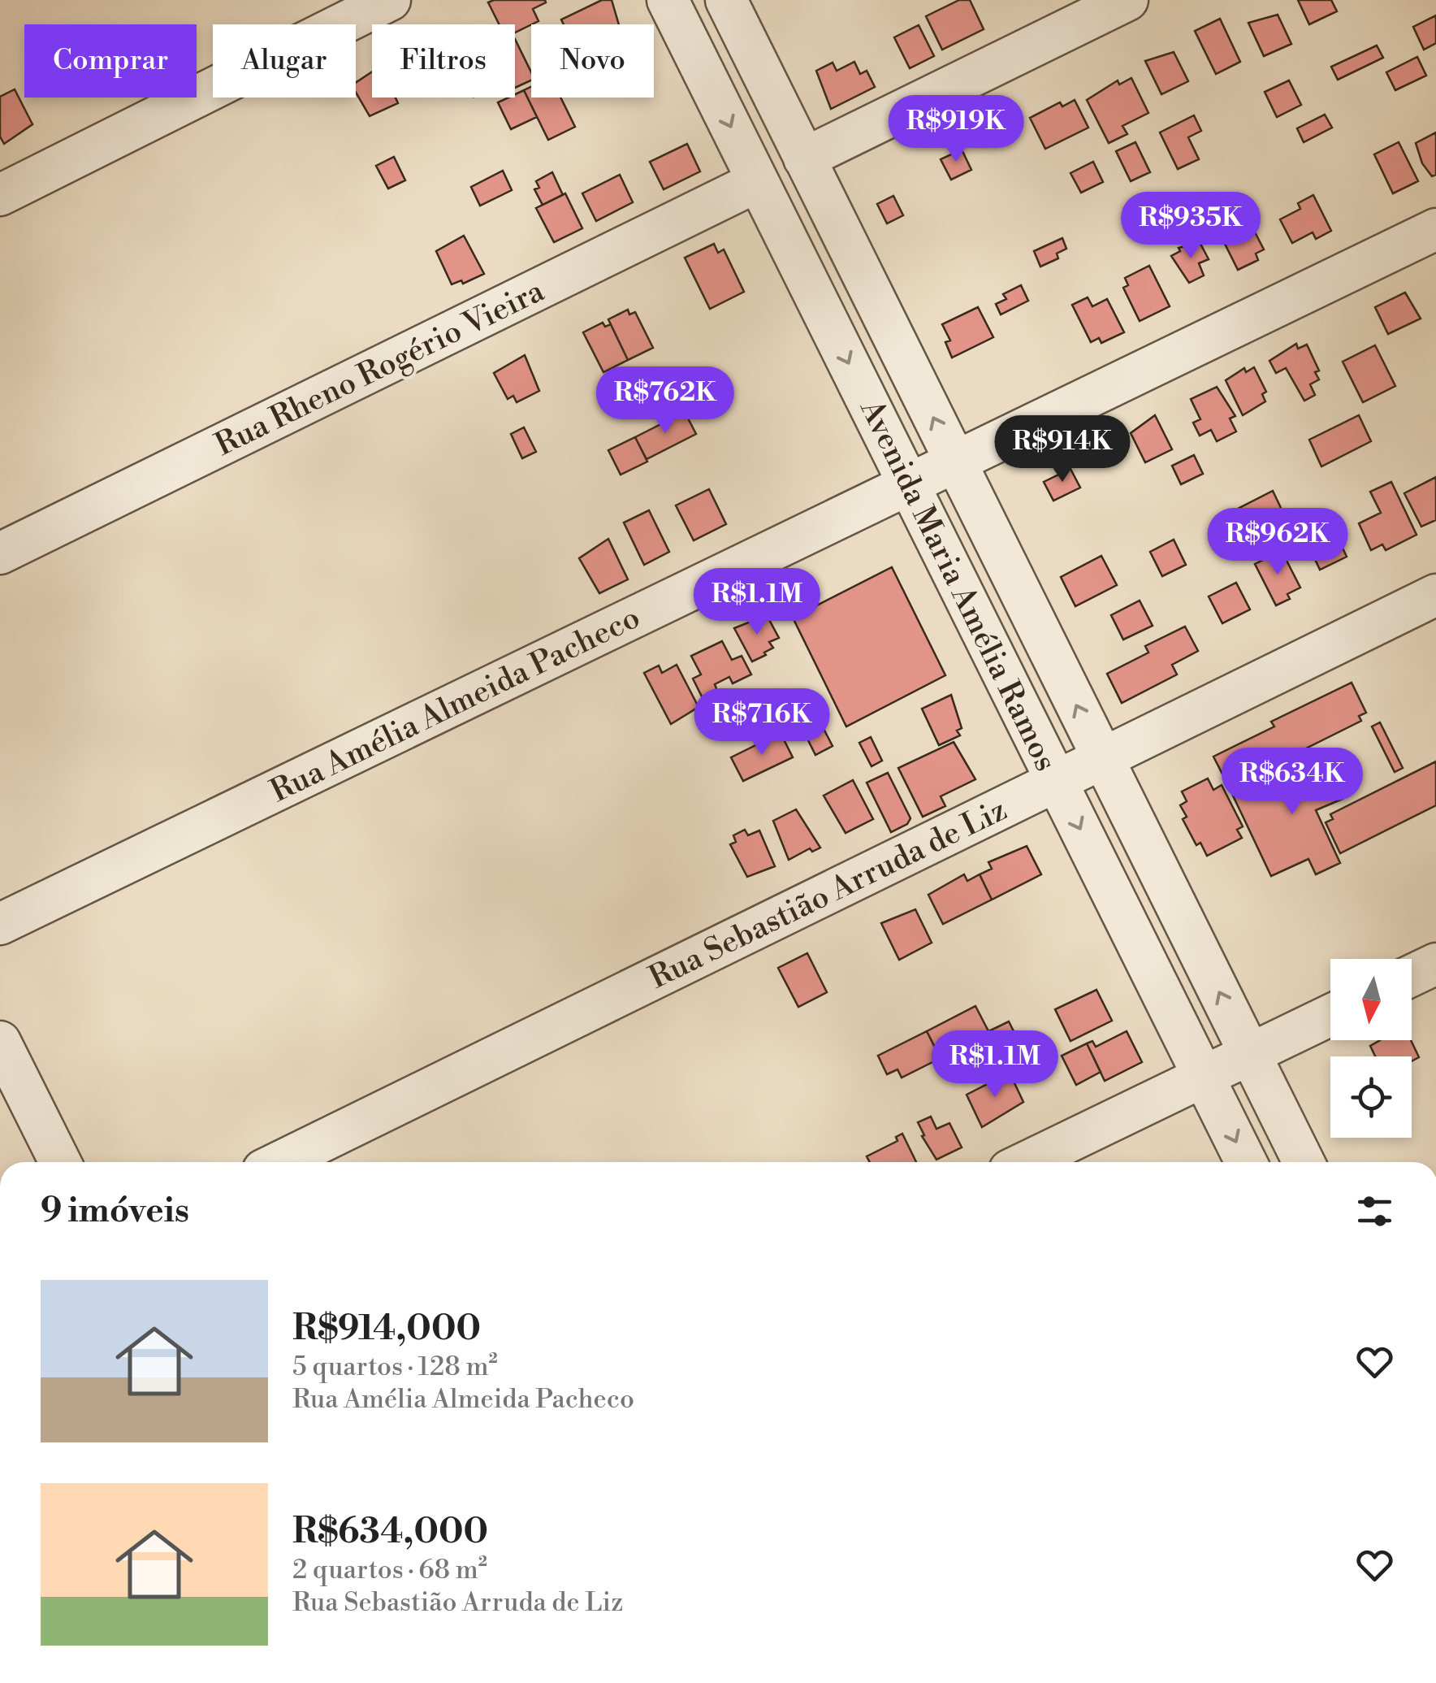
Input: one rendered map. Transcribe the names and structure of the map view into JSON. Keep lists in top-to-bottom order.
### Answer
{
  "streets": {
    "street": [
      "Rua Rheno Rogério Vieira",
      "Avenida Maria Amélia Ramos",
      "Rua Amélia Almeida Pacheco",
      "Rua Sebastião Arruda de Liz"
    ]
  },
  "crossings": [
    ["Rua Rheno Rogério Vieira", "Avenida Maria Amélia Ramos"],
    ["Avenida Maria Amélia Ramos", "Rua Amélia Almeida Pacheco"],
    ["Avenida Maria Amélia Ramos", "Rua Sebastião Arruda de Liz"]
  ],
  "north": "bottom",
  "page": {
    "chip": [
      "Comprar",
      "Alugar",
      "Filtros",
      "Novo"
    ],
    "price": [
      "R$919K",
      "R$935K",
      "R$762K",
      "R$914K",
      "R$962K",
      "R$1.1M",
      "R$716K",
      "R$634K",
      "R$1.1M"
    ],
    "heading": "9 imóveis",
    "list": [
      {
        "name": "R$914,000",
        "note": "5 quartos · 128 m² · Rua Amélia Almeida Pacheco"
      },
      {
        "name": "R$634,000",
        "note": "2 quartos · 68 m² · Rua Sebastião Arruda de Liz"
      }
    ]
  }
}
